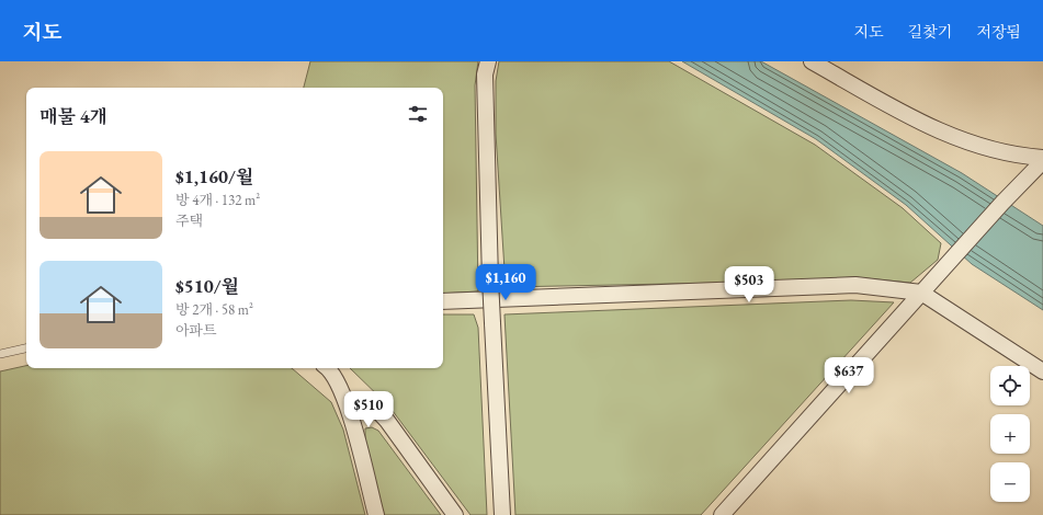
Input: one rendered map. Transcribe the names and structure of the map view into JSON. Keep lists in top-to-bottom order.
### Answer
{
  "page": {
    "header": "지도",
    "nav": ["지도", "길찾기", "저장됨"],
    "heading": "매물 4개",
    "list": [
      {
        "name": "$1,160/월",
        "note": "방 4개 · 132 m² · 주택"
      },
      {
        "name": "$510/월",
        "note": "방 2개 · 58 m² · 아파트"
      }
    ],
    "price": [
      "$1,160",
      "$503",
      "$637",
      "$510"
    ],
    "map_buttons": ["+", "−"]
  }
}
